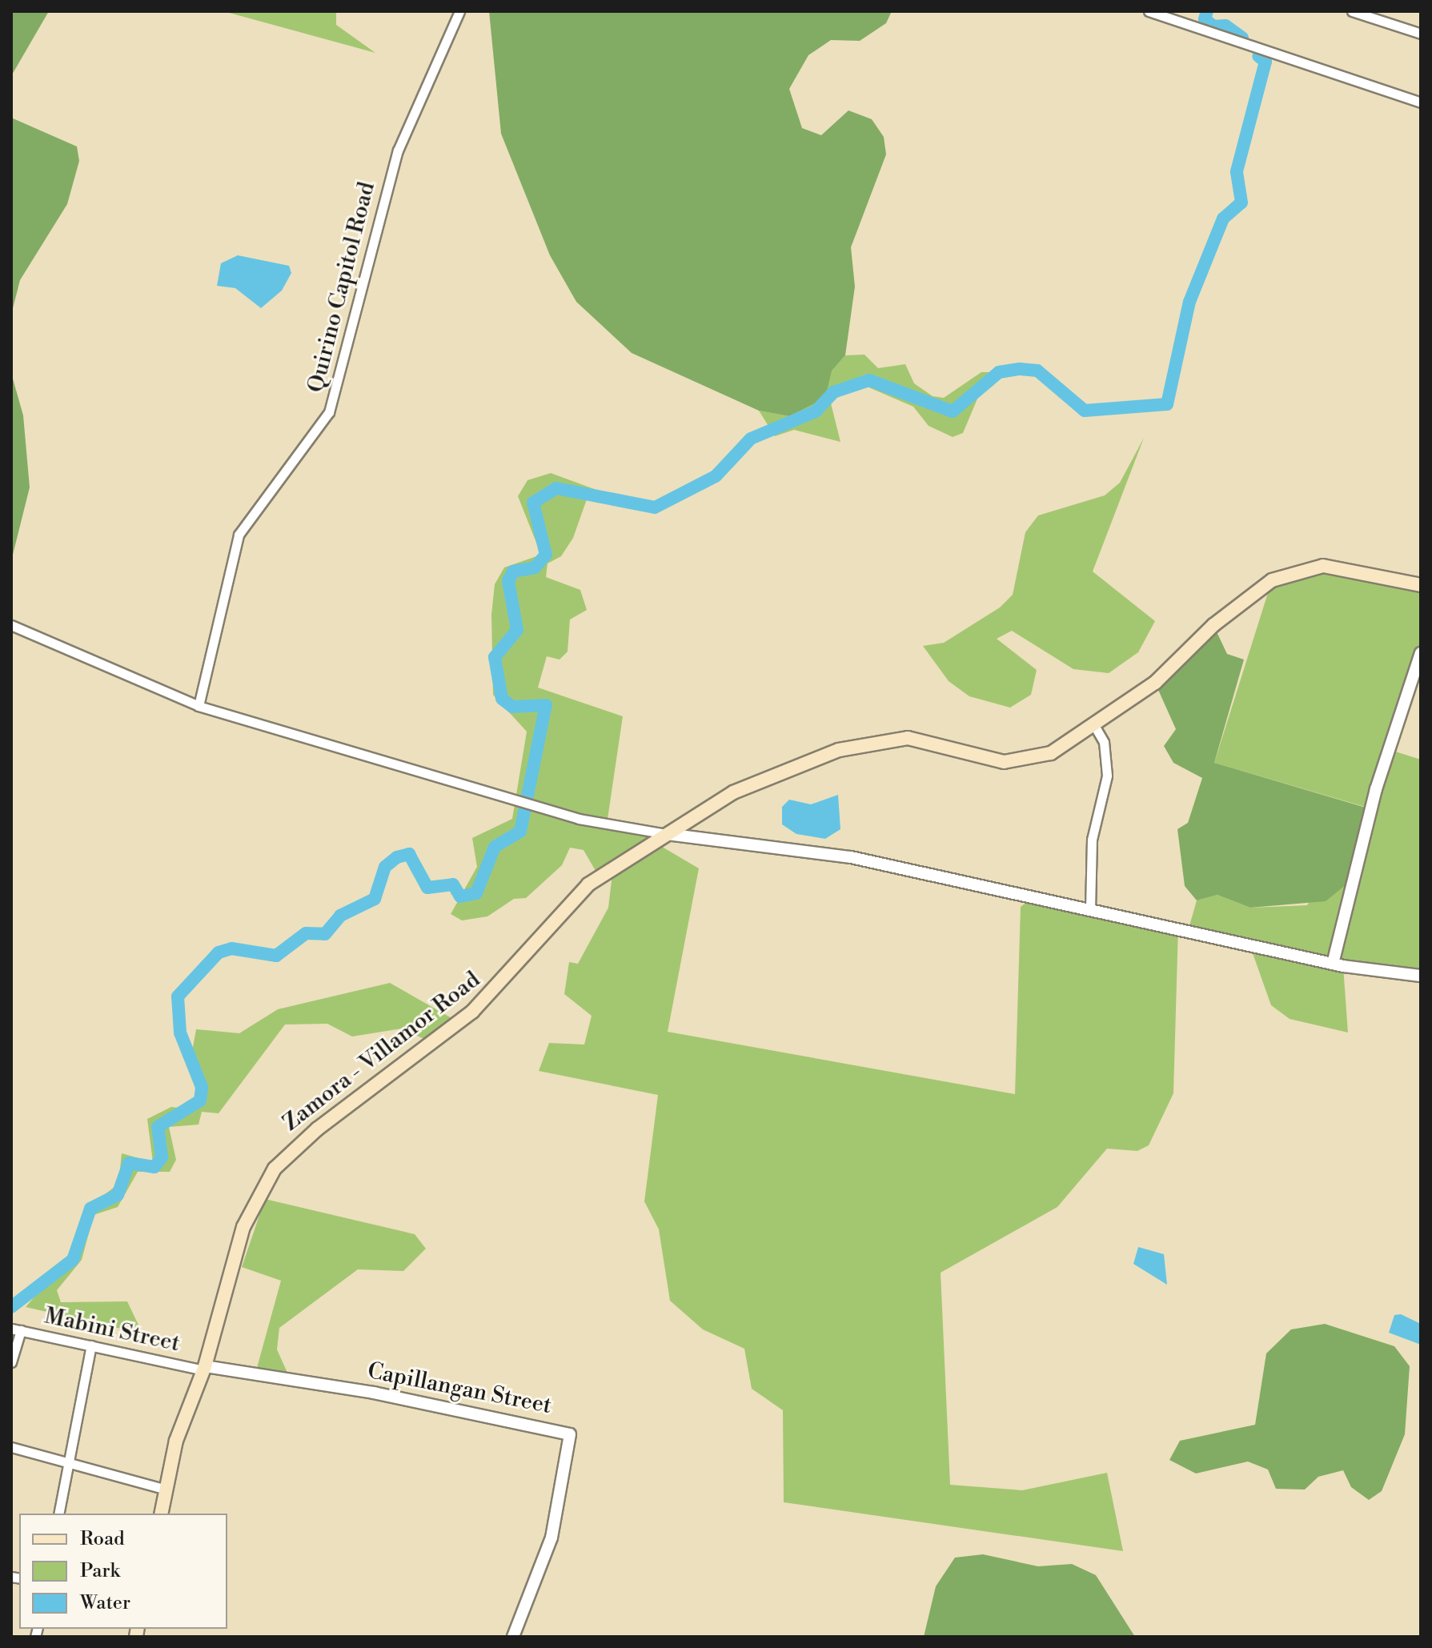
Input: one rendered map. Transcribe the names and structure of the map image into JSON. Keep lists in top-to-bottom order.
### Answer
{
  "streets": {
    "main road": ["Zamora - Villamor Road"],
    "street": ["Quirino Capitol Road", "Mabini Street", "Capillangan Street"]
  },
  "crossings": [
    ["Zamora - Villamor Road", "Mabini Street"],
    ["Zamora - Villamor Road", "Capillangan Street"],
    ["Mabini Street", "Capillangan Street"]
  ],
  "legend": ["Road", "Park", "Water"]
}
